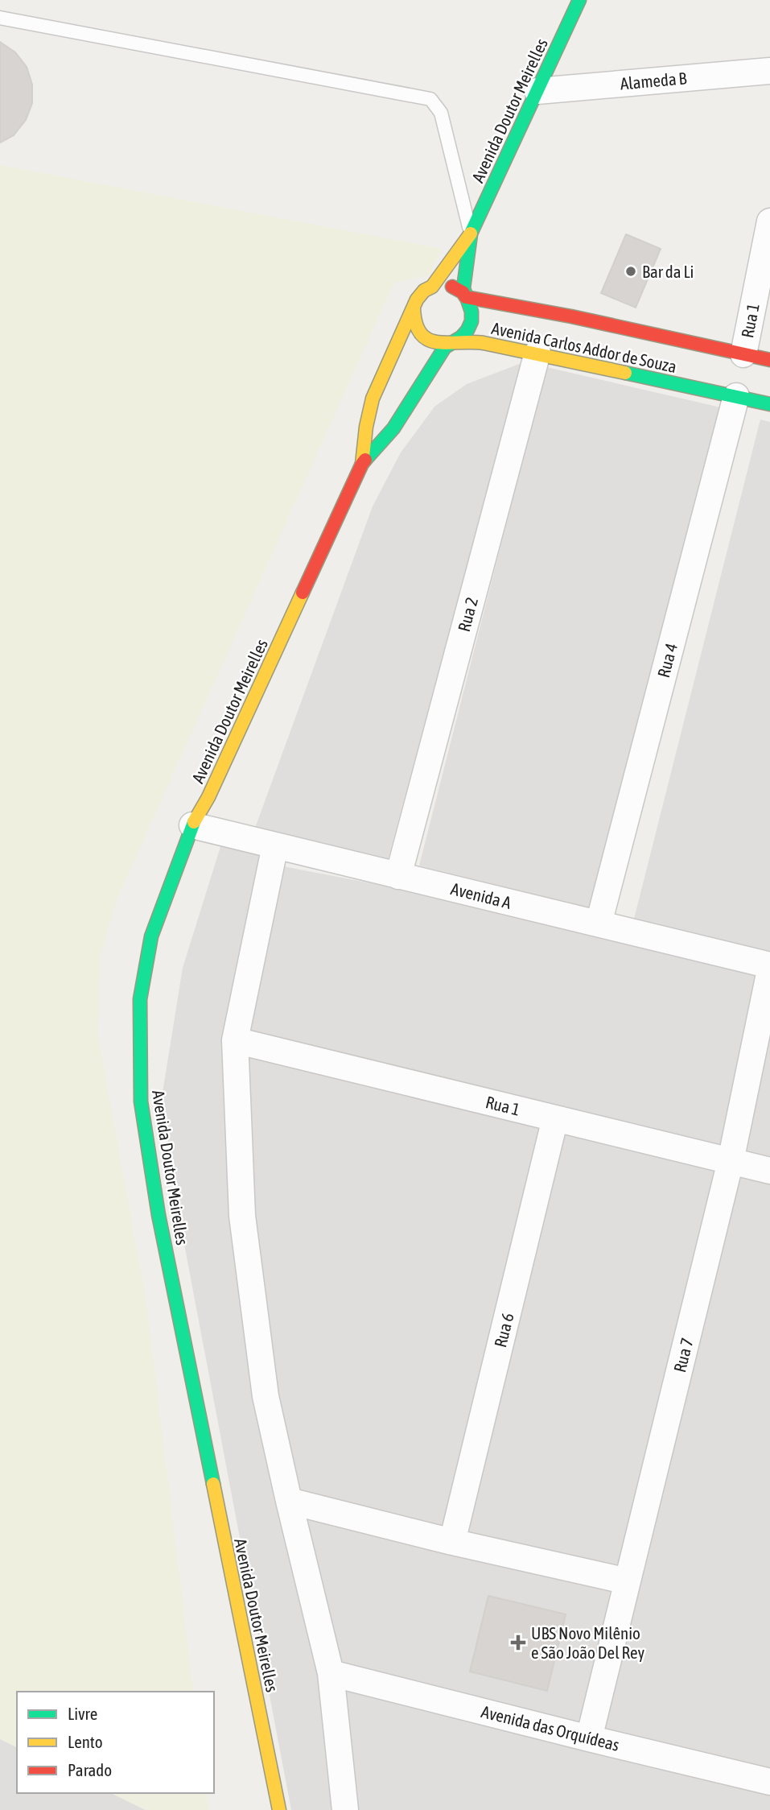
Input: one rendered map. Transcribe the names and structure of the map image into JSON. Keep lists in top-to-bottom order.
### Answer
{
  "streets": {
    "street": [
      "Alameda B",
      "Avenida Doutor Meirelles",
      "Rua 1",
      "Avenida Carlos Addor de Souza",
      "Rua 2",
      "Rua 4",
      "Avenida A",
      "Rua 6",
      "Rua 7",
      "Avenida das Orquídeas"
    ]
  },
  "crossings": [
    ["Alameda B", "Avenida Doutor Meirelles"],
    ["Avenida Doutor Meirelles", "Avenida Carlos Addor de Souza"],
    ["Avenida Doutor Meirelles", "Avenida A"],
    ["Rua 1", "Avenida Carlos Addor de Souza"],
    ["Rua 1", "Rua 6"],
    ["Rua 1", "Rua 7"],
    ["Avenida Carlos Addor de Souza", "Rua 2"],
    ["Avenida Carlos Addor de Souza", "Rua 4"],
    ["Rua 2", "Avenida A"],
    ["Rua 4", "Avenida A"],
    ["Rua 7", "Avenida das Orquídeas"]
  ],
  "places": {
    "other": ["Bar da Li"],
    "health": ["UBS Novo Milênio e São João Del Rey"]
  },
  "legend": ["Livre", "Lento", "Parado"]
}
